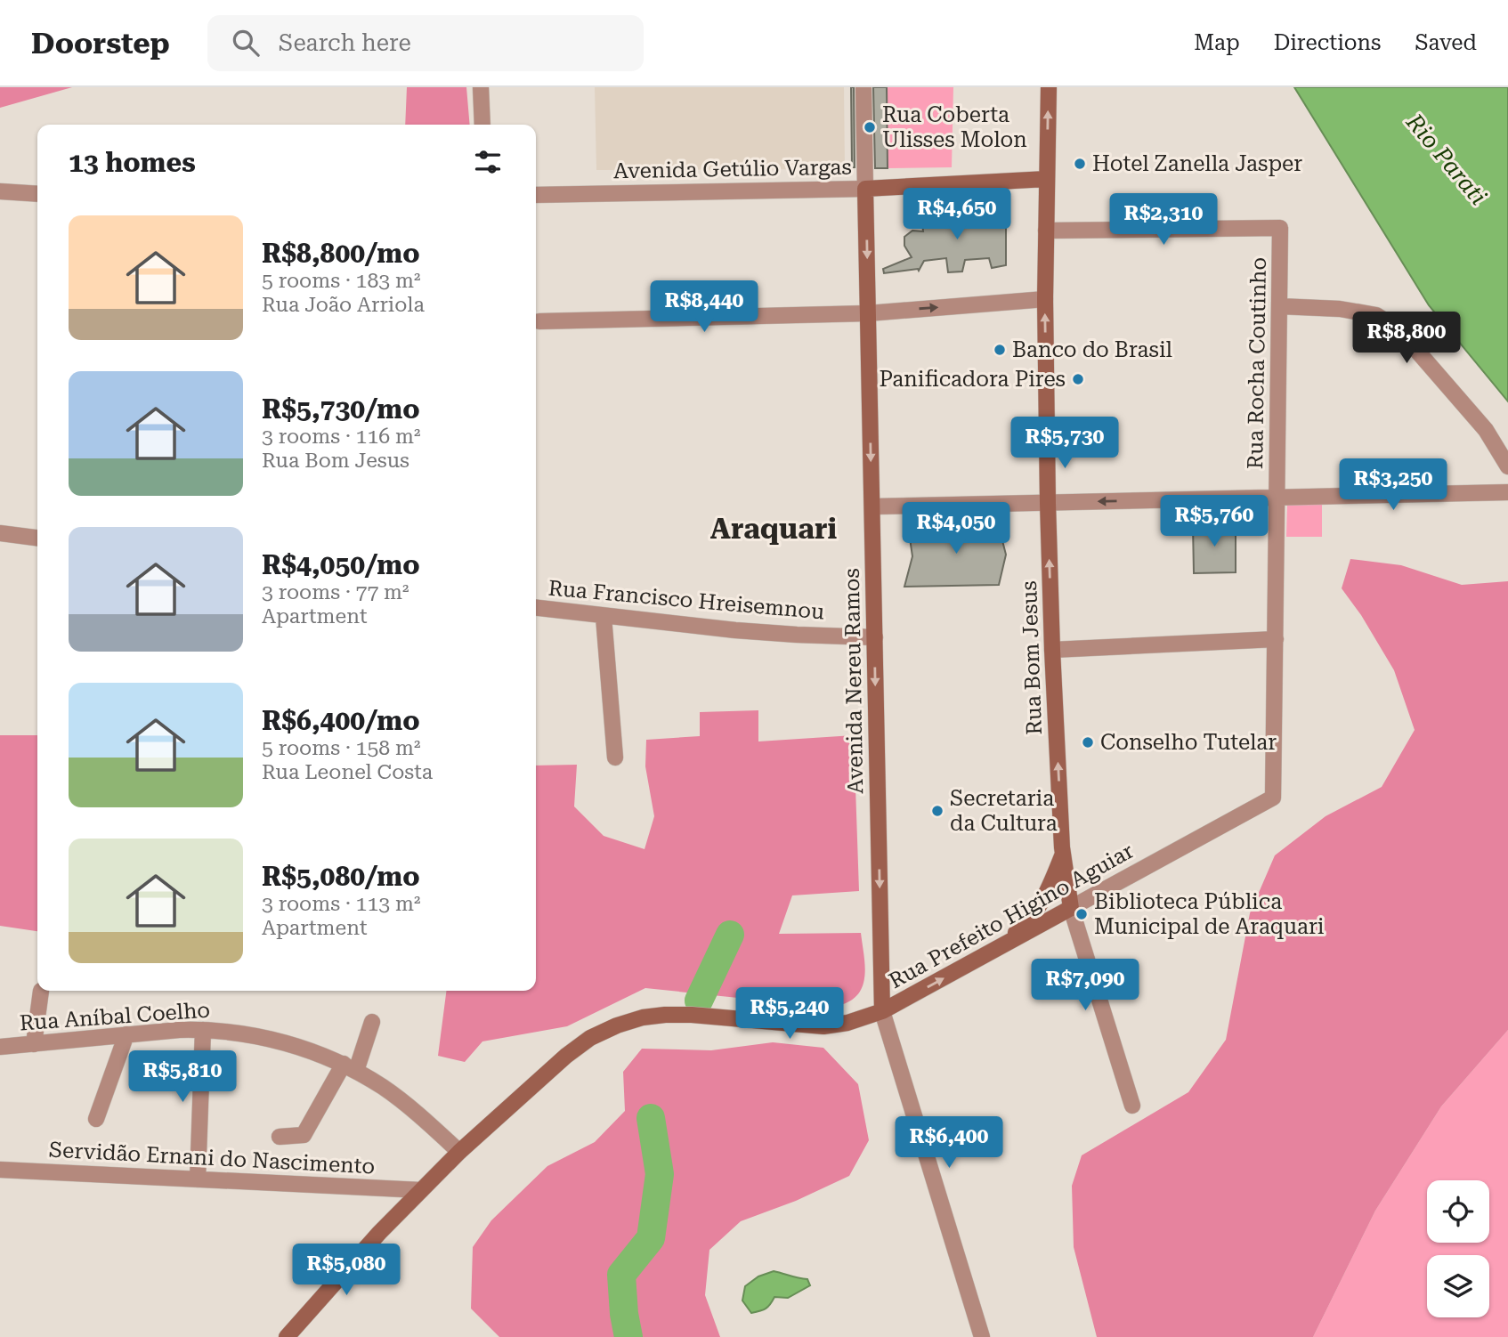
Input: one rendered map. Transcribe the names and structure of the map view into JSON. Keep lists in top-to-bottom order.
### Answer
{
  "streets": {
    "main road": [
      "Avenida Getúlio Vargas",
      "Rua Bom Jesus",
      "Avenida Nereu Ramos",
      "Rua Prefeito Higino Aguiar"
    ],
    "street": [
      "Rua Rocha Coutinho",
      "Rua Francisco Hreisemnou",
      "Rua Aníbal Coelho",
      "Servidão Ernani do Nascimento"
    ]
  },
  "crossings": [
    ["Avenida Getúlio Vargas", "Rua Bom Jesus"],
    ["Avenida Getúlio Vargas", "Avenida Nereu Ramos"],
    ["Rua Rocha Coutinho", "Rua Bom Jesus"],
    ["Rua Rocha Coutinho", "Rua Prefeito Higino Aguiar"],
    ["Rua Francisco Hreisemnou", "Avenida Nereu Ramos"],
    ["Rua Bom Jesus", "Rua Prefeito Higino Aguiar"],
    ["Avenida Nereu Ramos", "Rua Prefeito Higino Aguiar"],
    ["Rua Prefeito Higino Aguiar", "Rua Aníbal Coelho"],
    ["Rua Prefeito Higino Aguiar", "Servidão Ernani do Nascimento"]
  ],
  "one_way": ["Rua Bom Jesus", "Avenida Nereu Ramos"],
  "districts": ["Araquari"],
  "water": ["Rio Parati"],
  "places": [
    "Rua Coberta Ulisses Molon",
    "Hotel Zanella Jasper",
    "Banco do Brasil",
    "Panificadora Pires",
    "Conselho Tutelar",
    "Secretaria da Cultura",
    "Biblioteca Pública Municipal de Araquari"
  ],
  "page": {
    "header": "Doorstep",
    "search": "Search here",
    "nav": ["Map", "Directions", "Saved"],
    "heading": "13 homes",
    "price": [
      "R$4,650",
      "R$2,310",
      "R$8,440",
      "R$8,800",
      "R$5,730",
      "R$3,250",
      "R$5,760",
      "R$4,050",
      "R$7,090",
      "R$5,240",
      "R$5,810",
      "R$6,400",
      "R$5,080"
    ],
    "list": [
      {
        "name": "R$8,800/mo",
        "note": "5 rooms · 183 m² · Rua João Arriola"
      },
      {
        "name": "R$5,730/mo",
        "note": "3 rooms · 116 m² · Rua Bom Jesus"
      },
      {
        "name": "R$4,050/mo",
        "note": "3 rooms · 77 m² · Apartment"
      },
      {
        "name": "R$6,400/mo",
        "note": "5 rooms · 158 m² · Rua Leonel Costa"
      },
      {
        "name": "R$5,080/mo",
        "note": "3 rooms · 113 m² · Apartment"
      }
    ]
  }
}
